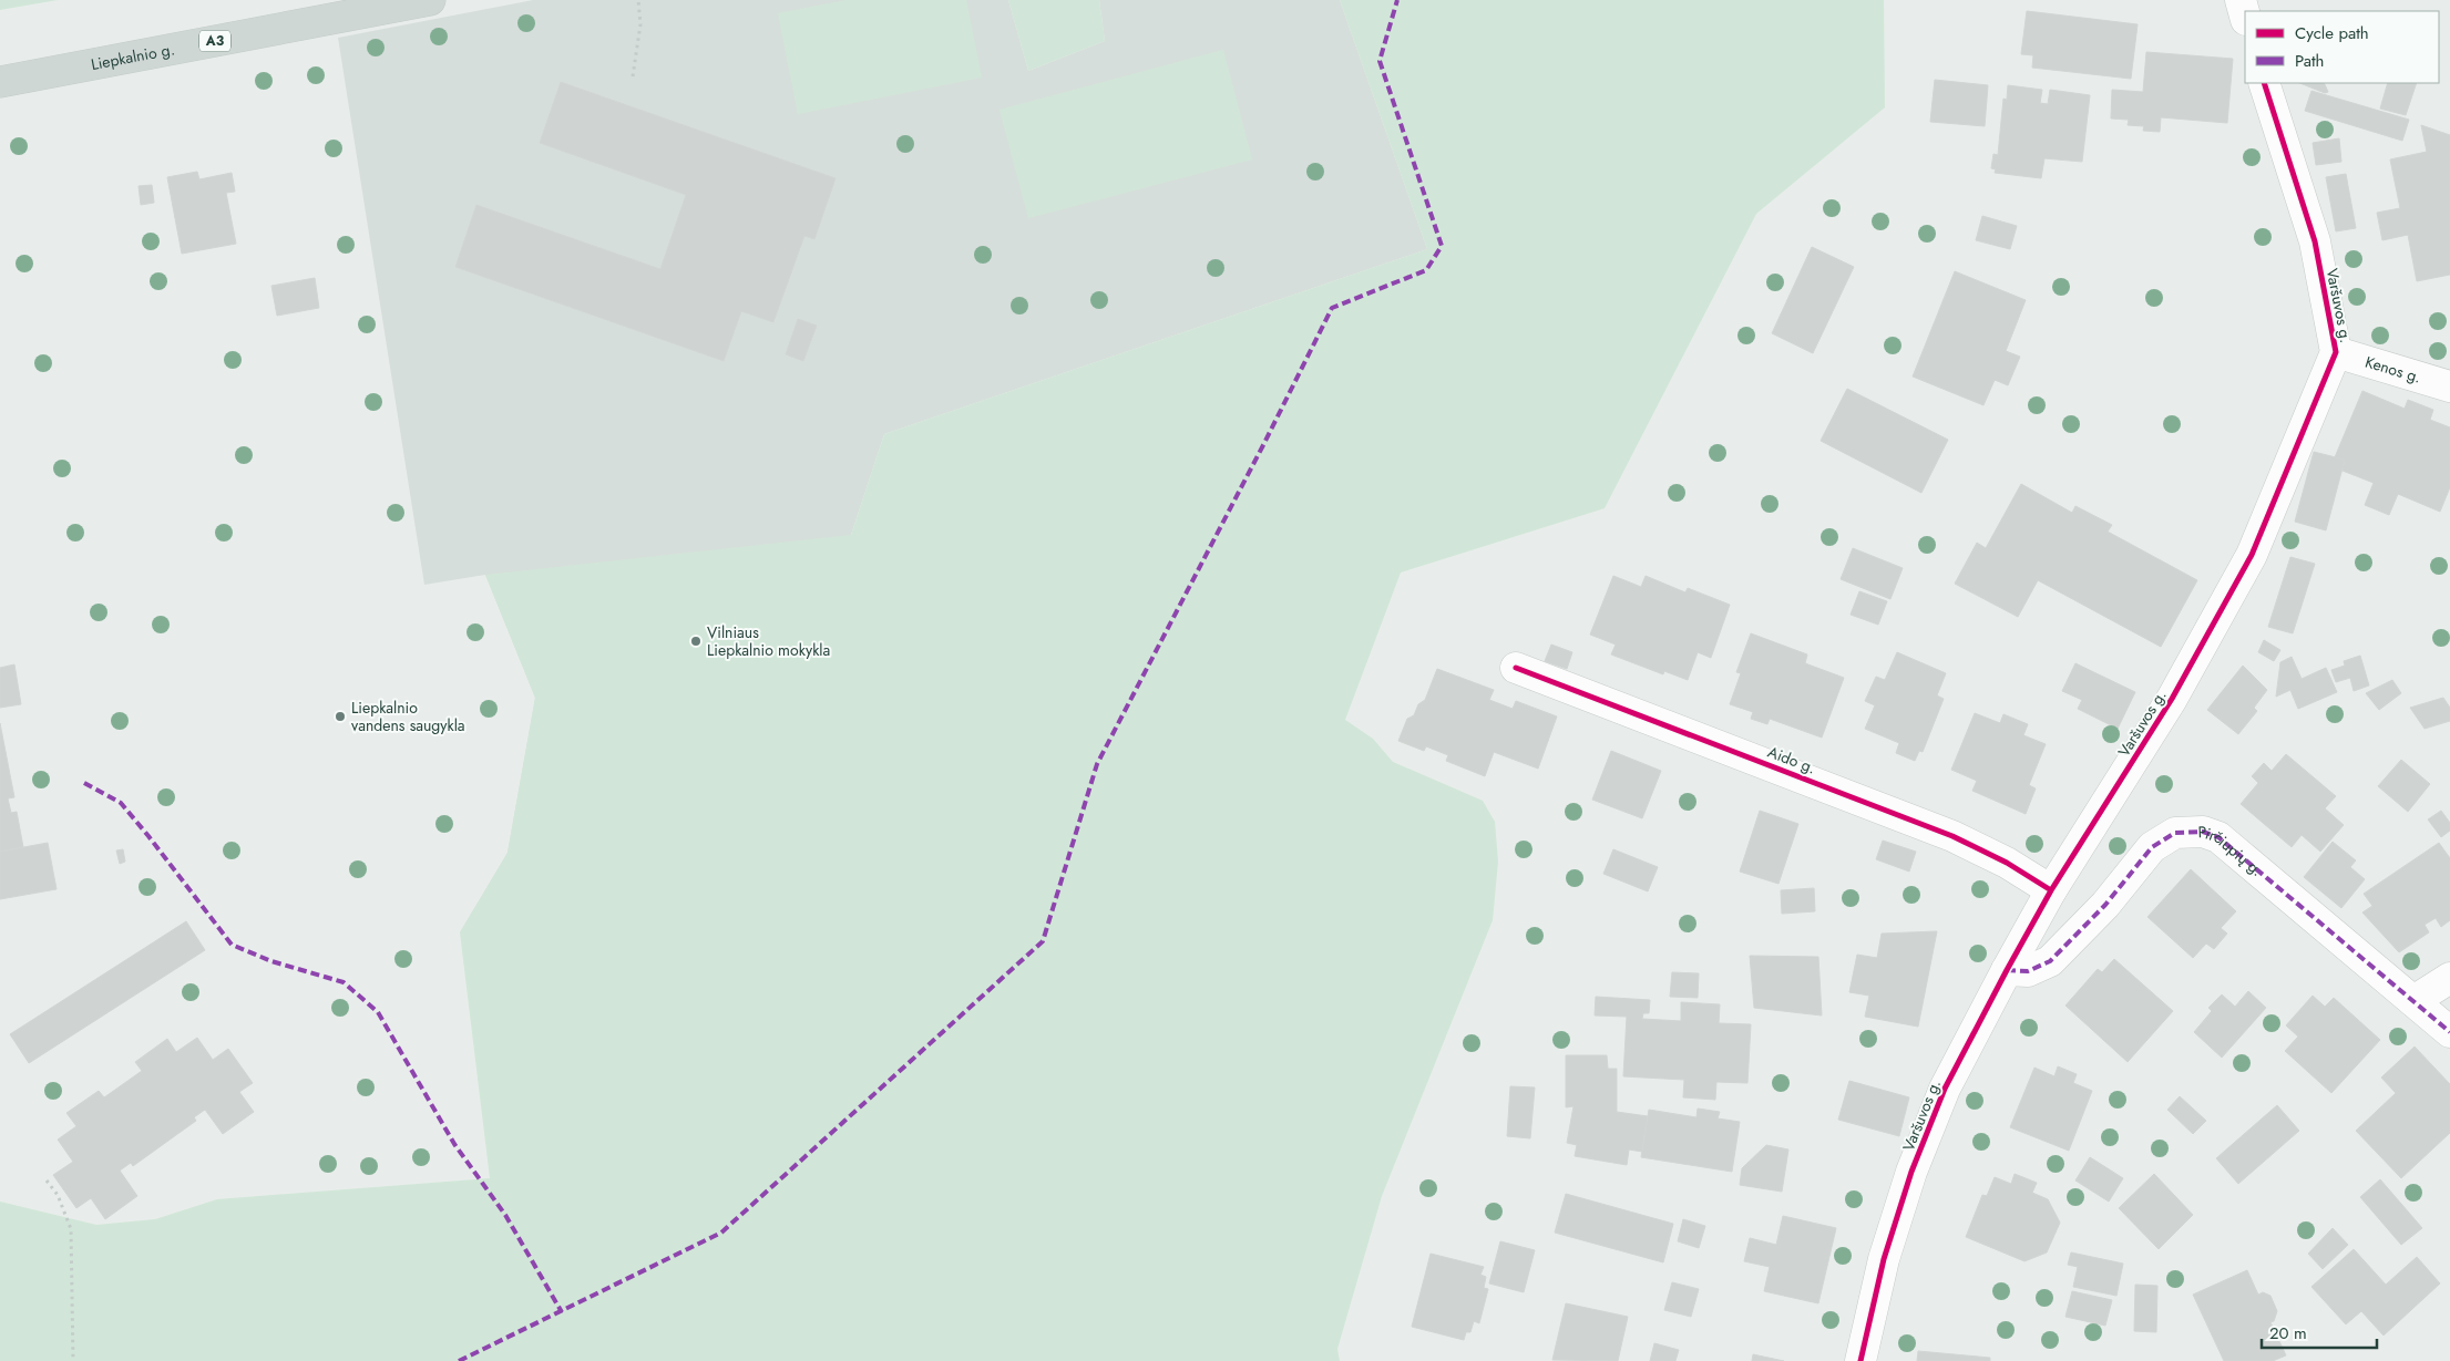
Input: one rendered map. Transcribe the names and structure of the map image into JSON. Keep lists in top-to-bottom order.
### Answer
{
  "streets": {
    "main road": ["A3", "Liepkalnio g."],
    "street": [
      "Varšuvos g.",
      "Kenos g.",
      "Aido g.",
      "Pirčiupių g."
    ]
  },
  "crossings": [
    ["Varšuvos g.", "Kenos g."],
    ["Varšuvos g.", "Aido g."],
    ["Varšuvos g.", "Pirčiupių g."]
  ],
  "places": ["Vilniaus Liepkalnio mokykla", "Liepkalnio vandens saugykla"],
  "legend": ["Cycle path", "Path"],
  "scale_bar": "20 m"
}
